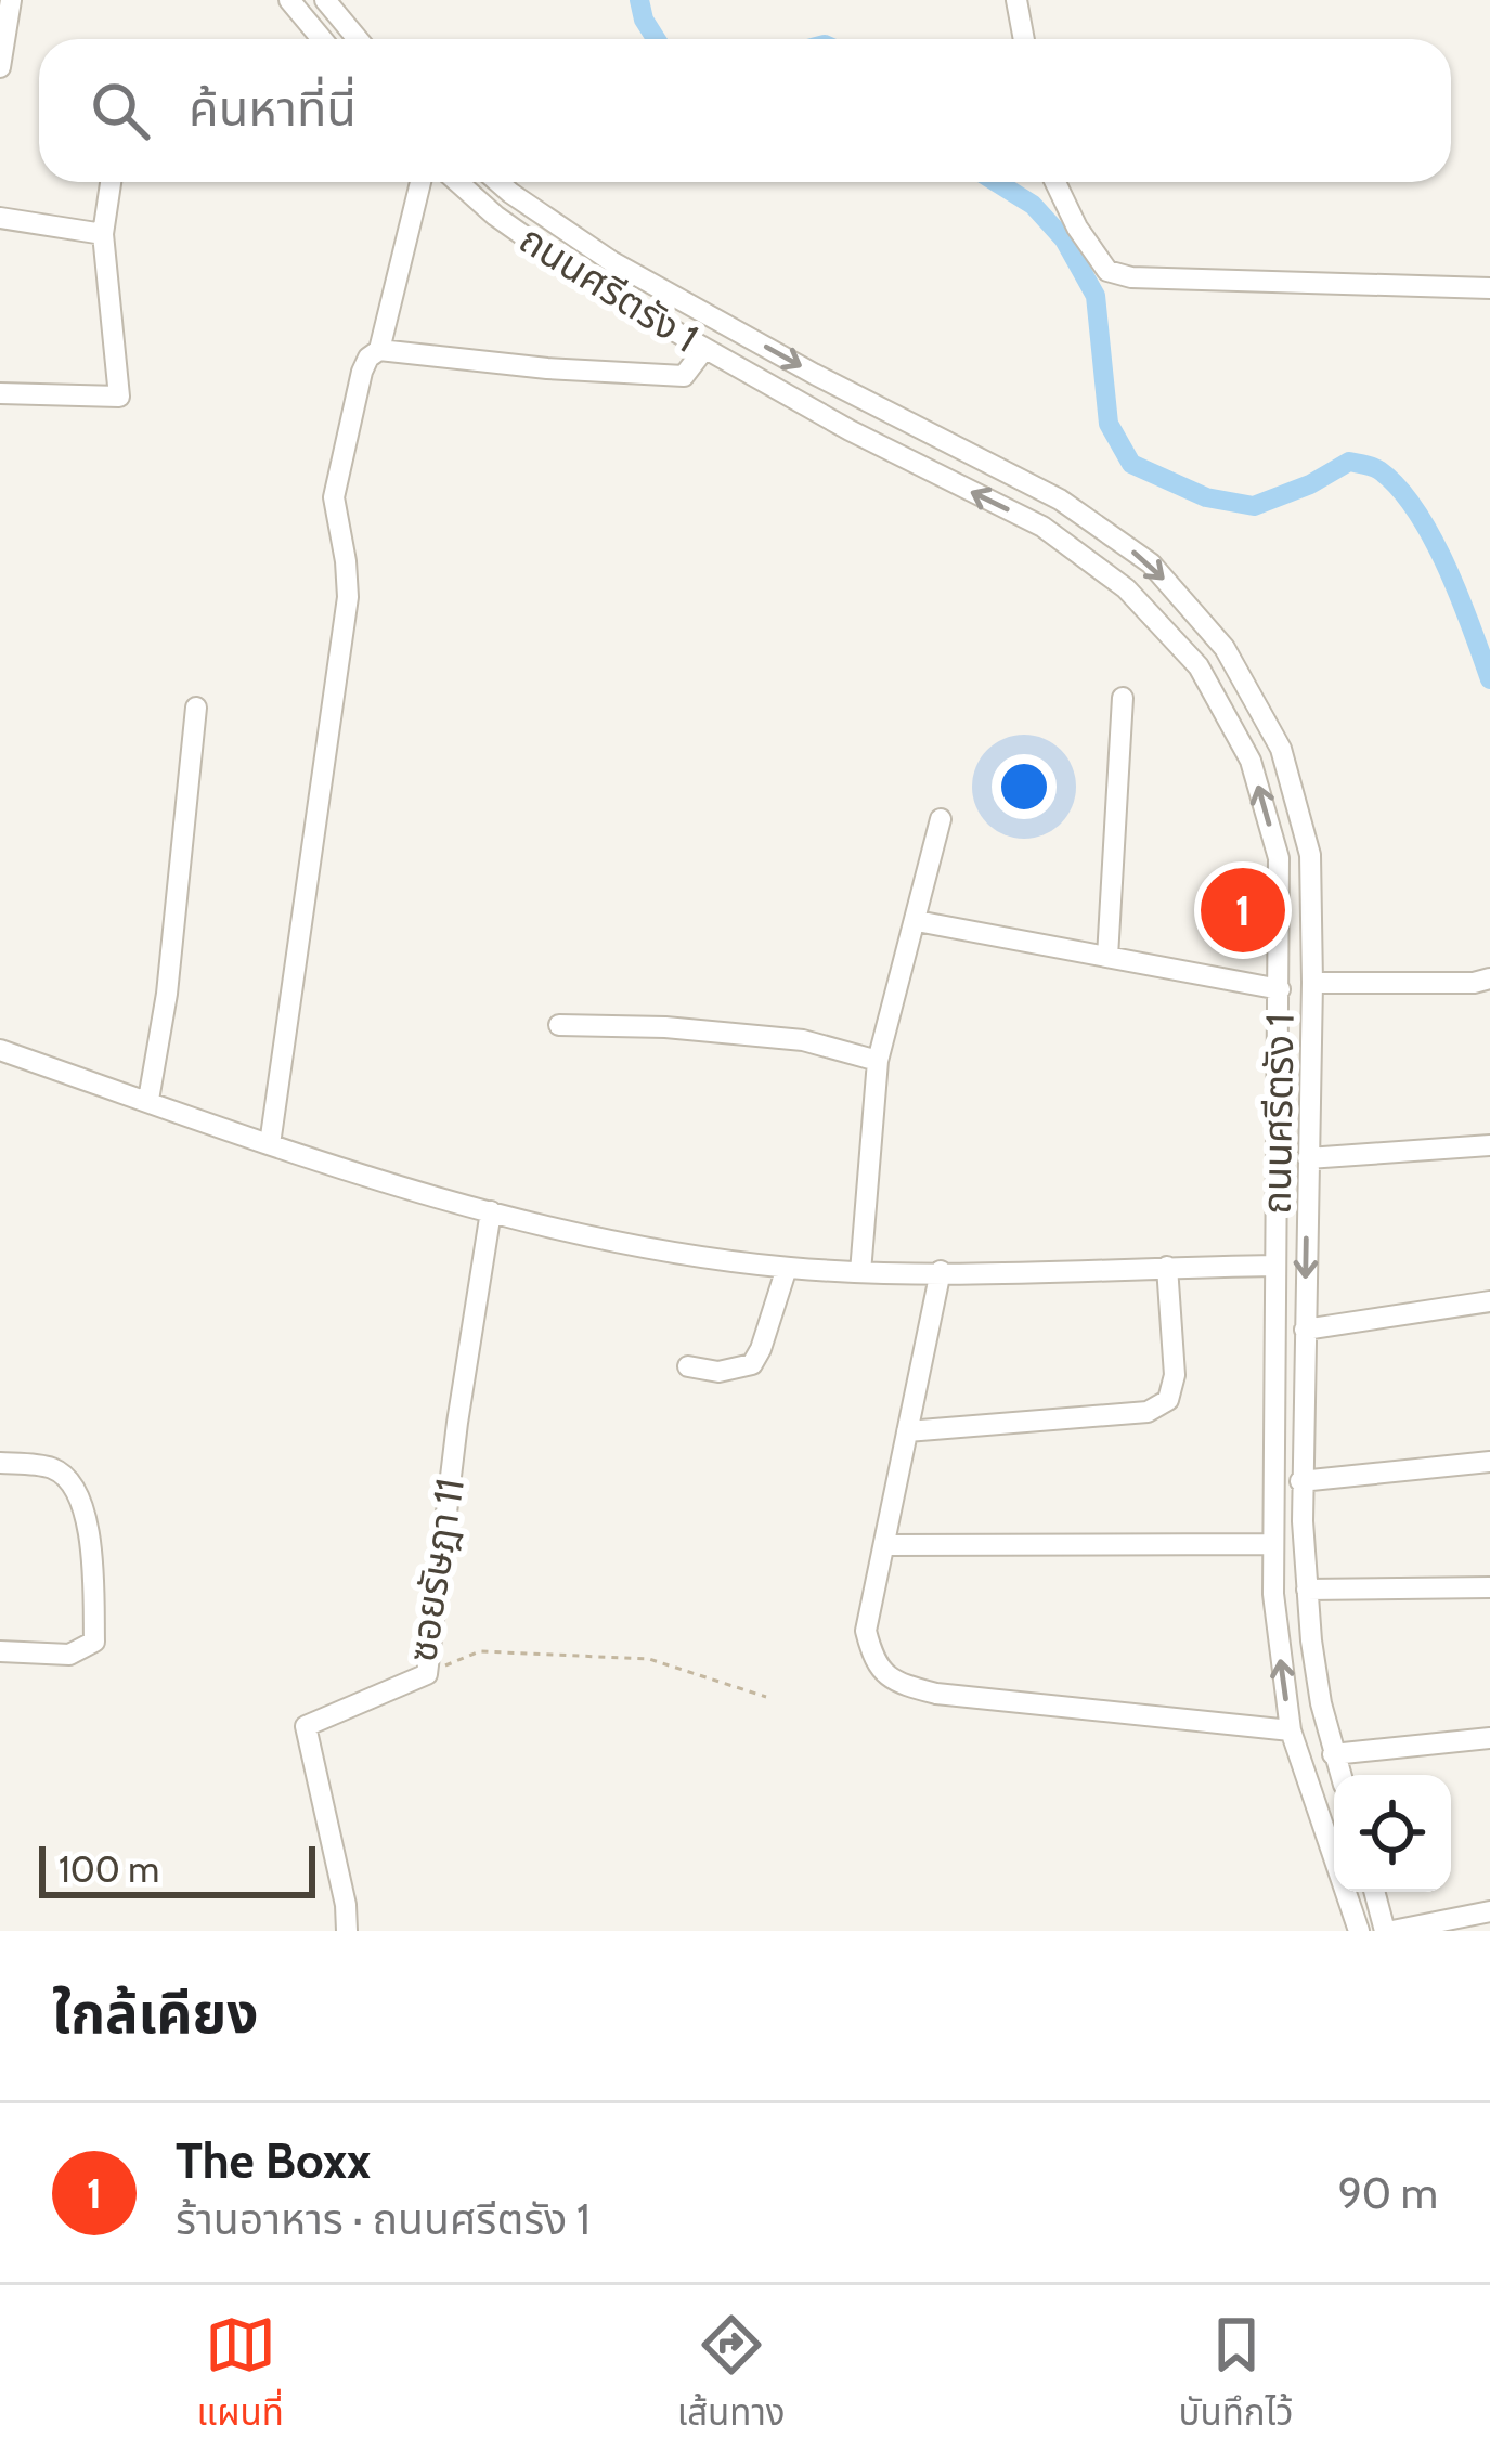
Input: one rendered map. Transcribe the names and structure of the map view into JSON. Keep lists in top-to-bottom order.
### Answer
{
  "streets": {
    "street": ["ถนนศรีตรัง 1", "ซอยรัษฎา 11"]
  },
  "scale_bar": "100 m",
  "page": {
    "search": "ค้นหาที่นี่",
    "pins": "1",
    "scale": "100 m",
    "heading": "ใกล้เคียง",
    "list": [
      {
        "mark": "1",
        "name": "The Boxx",
        "note": "ร้านอาหาร · ถนนศรีตรัง 1",
        "value": "90 m"
      }
    ],
    "nav": ["แผนที่", "เส้นทาง", "บันทึกไว้"]
  }
}
